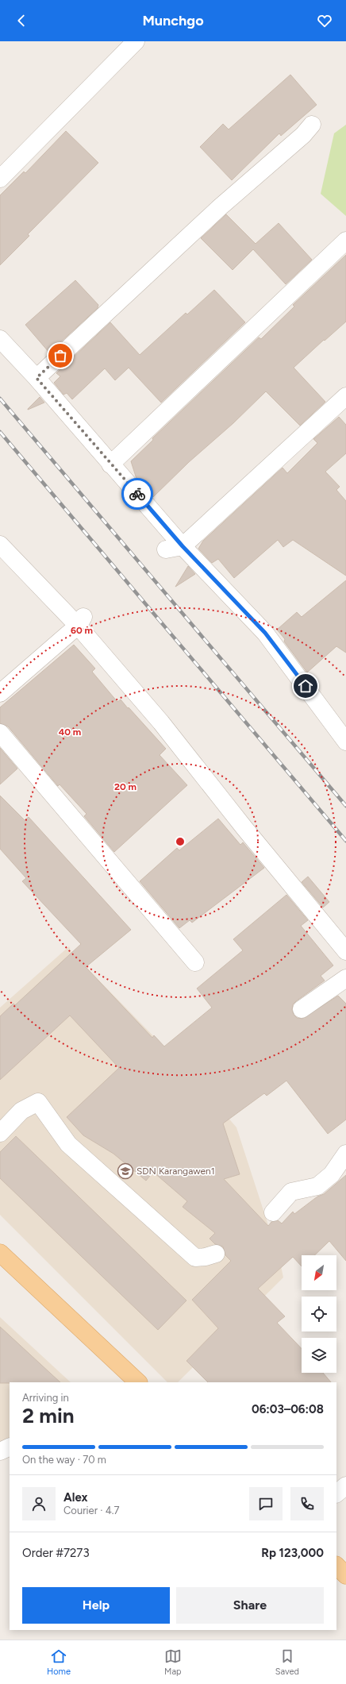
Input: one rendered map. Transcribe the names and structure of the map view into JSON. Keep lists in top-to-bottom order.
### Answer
{
  "places": {
    "school or university": ["SDN Karangawen1"]
  },
  "north": "bottom left",
  "page": {
    "header": "Munchgo",
    "heading": ["2 min", "Arriving in", "06:03–06:08"],
    "panel": [
      "Alex",
      "Courier · 4.7",
      "Order #7273",
      "Rp 123,000"
    ],
    "bar": "On the way · 70 m",
    "buttons": ["Help", "Share"],
    "tabs": ["Home", "Map", "Saved"]
  },
  "rings": ["60 m", "40 m", "20 m"]
}
